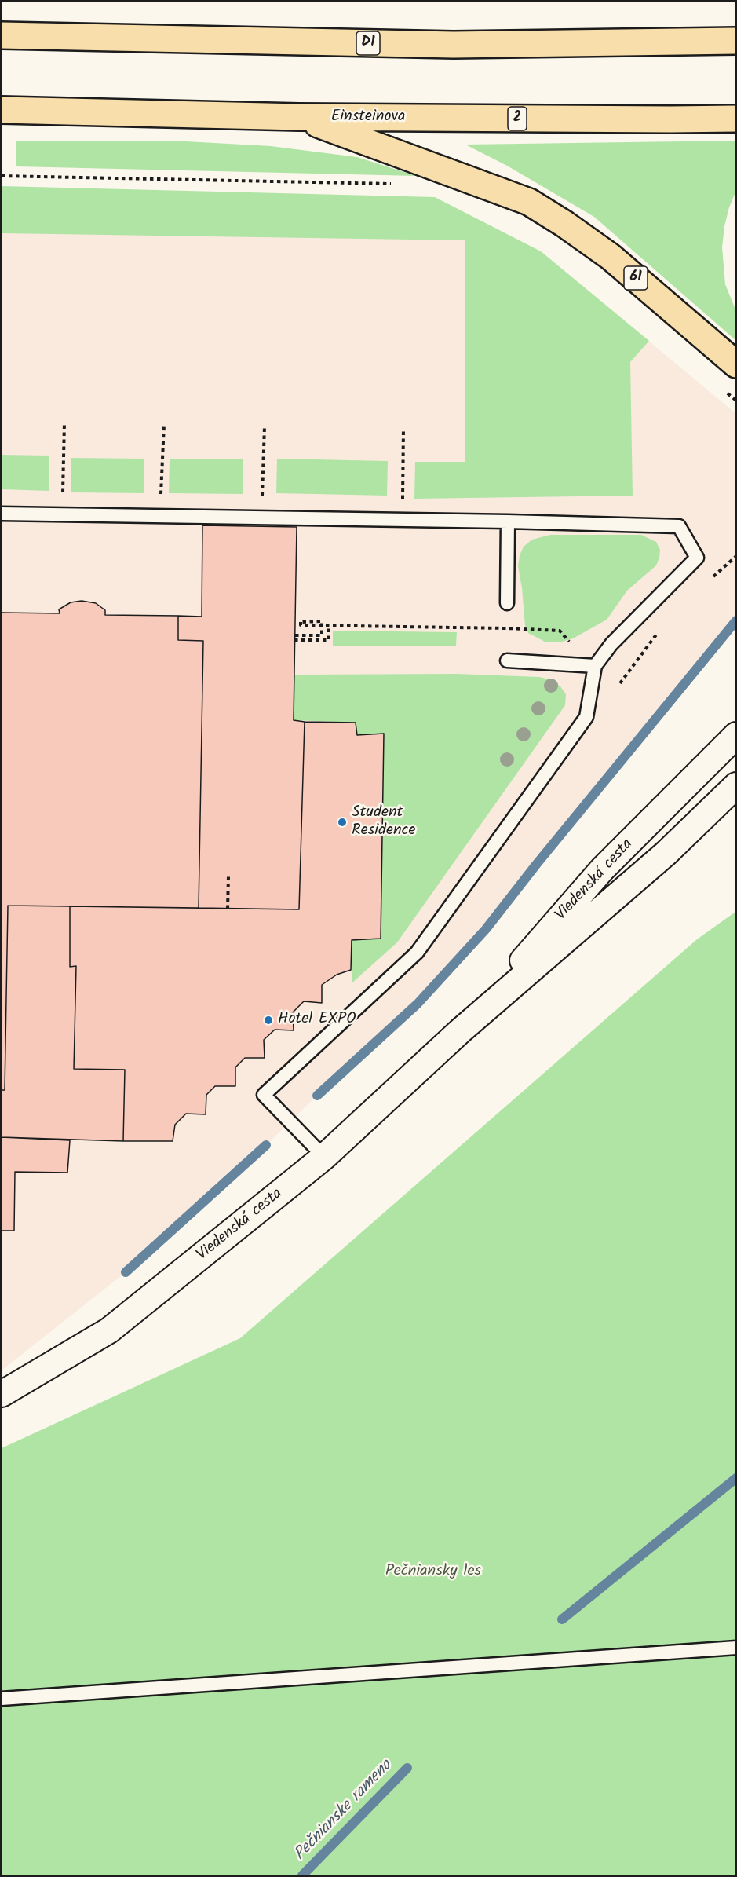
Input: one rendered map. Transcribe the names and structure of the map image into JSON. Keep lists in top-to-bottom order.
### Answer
{
  "streets": {
    "main road": [
      "D1",
      "Einsteinova",
      "2",
      "61"
    ],
    "street": ["Viedenská cesta"]
  },
  "crossings": [
    ["Einsteinova", "61"]
  ],
  "water": ["Pečnianske rameno"],
  "parks": ["Pečniansky les"],
  "places": ["Student Residence", "Hotel EXPO"]
}
